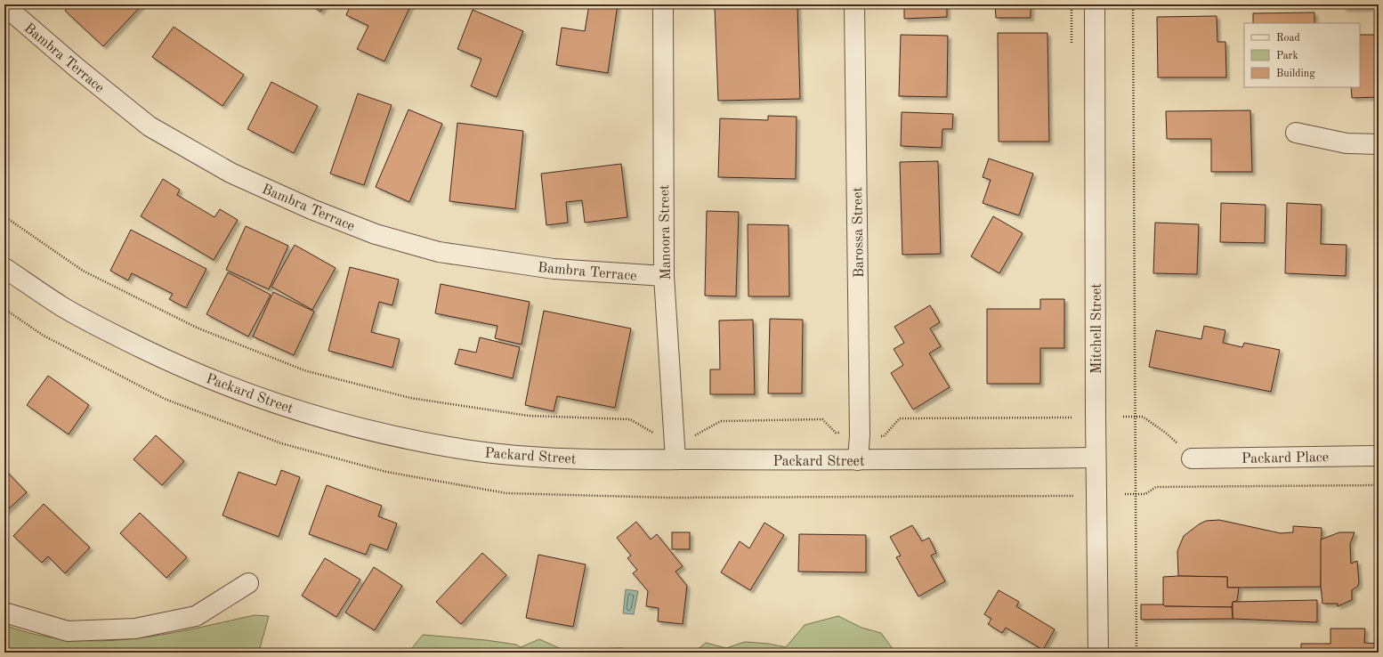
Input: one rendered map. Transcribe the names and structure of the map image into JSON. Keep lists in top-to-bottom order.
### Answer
{
  "streets": {
    "street": [
      "Bambra Terrace",
      "Manoora Street",
      "Barossa Street",
      "Mitchell Street",
      "Packard Street",
      "Packard Place"
    ]
  },
  "crossings": [
    ["Bambra Terrace", "Manoora Street"],
    ["Manoora Street", "Packard Street"],
    ["Barossa Street", "Packard Street"],
    ["Mitchell Street", "Packard Street"]
  ],
  "legend": ["Road", "Park", "Building"]
}
